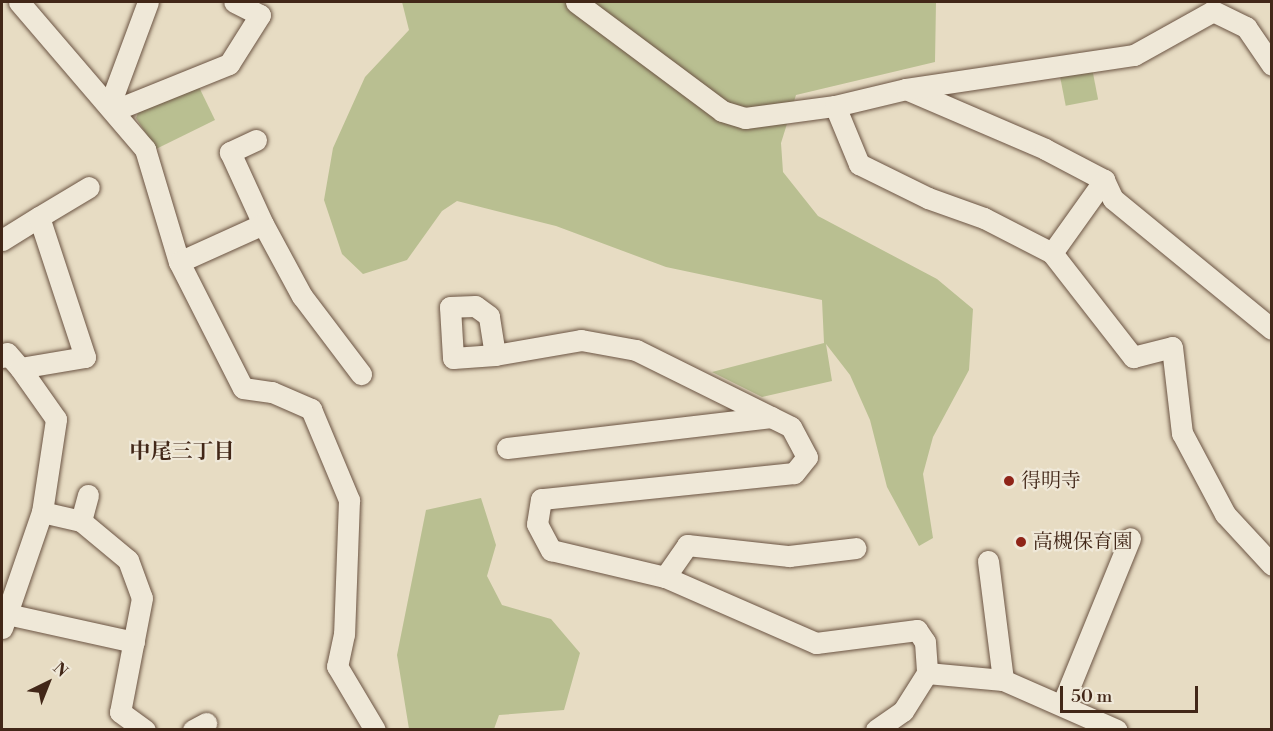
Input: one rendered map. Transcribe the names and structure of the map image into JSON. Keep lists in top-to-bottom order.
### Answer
{
  "districts": ["中尾三丁目"],
  "places": ["得明寺", "高槻保育園"],
  "scale_bar": "50 m",
  "north": "top right"
}
